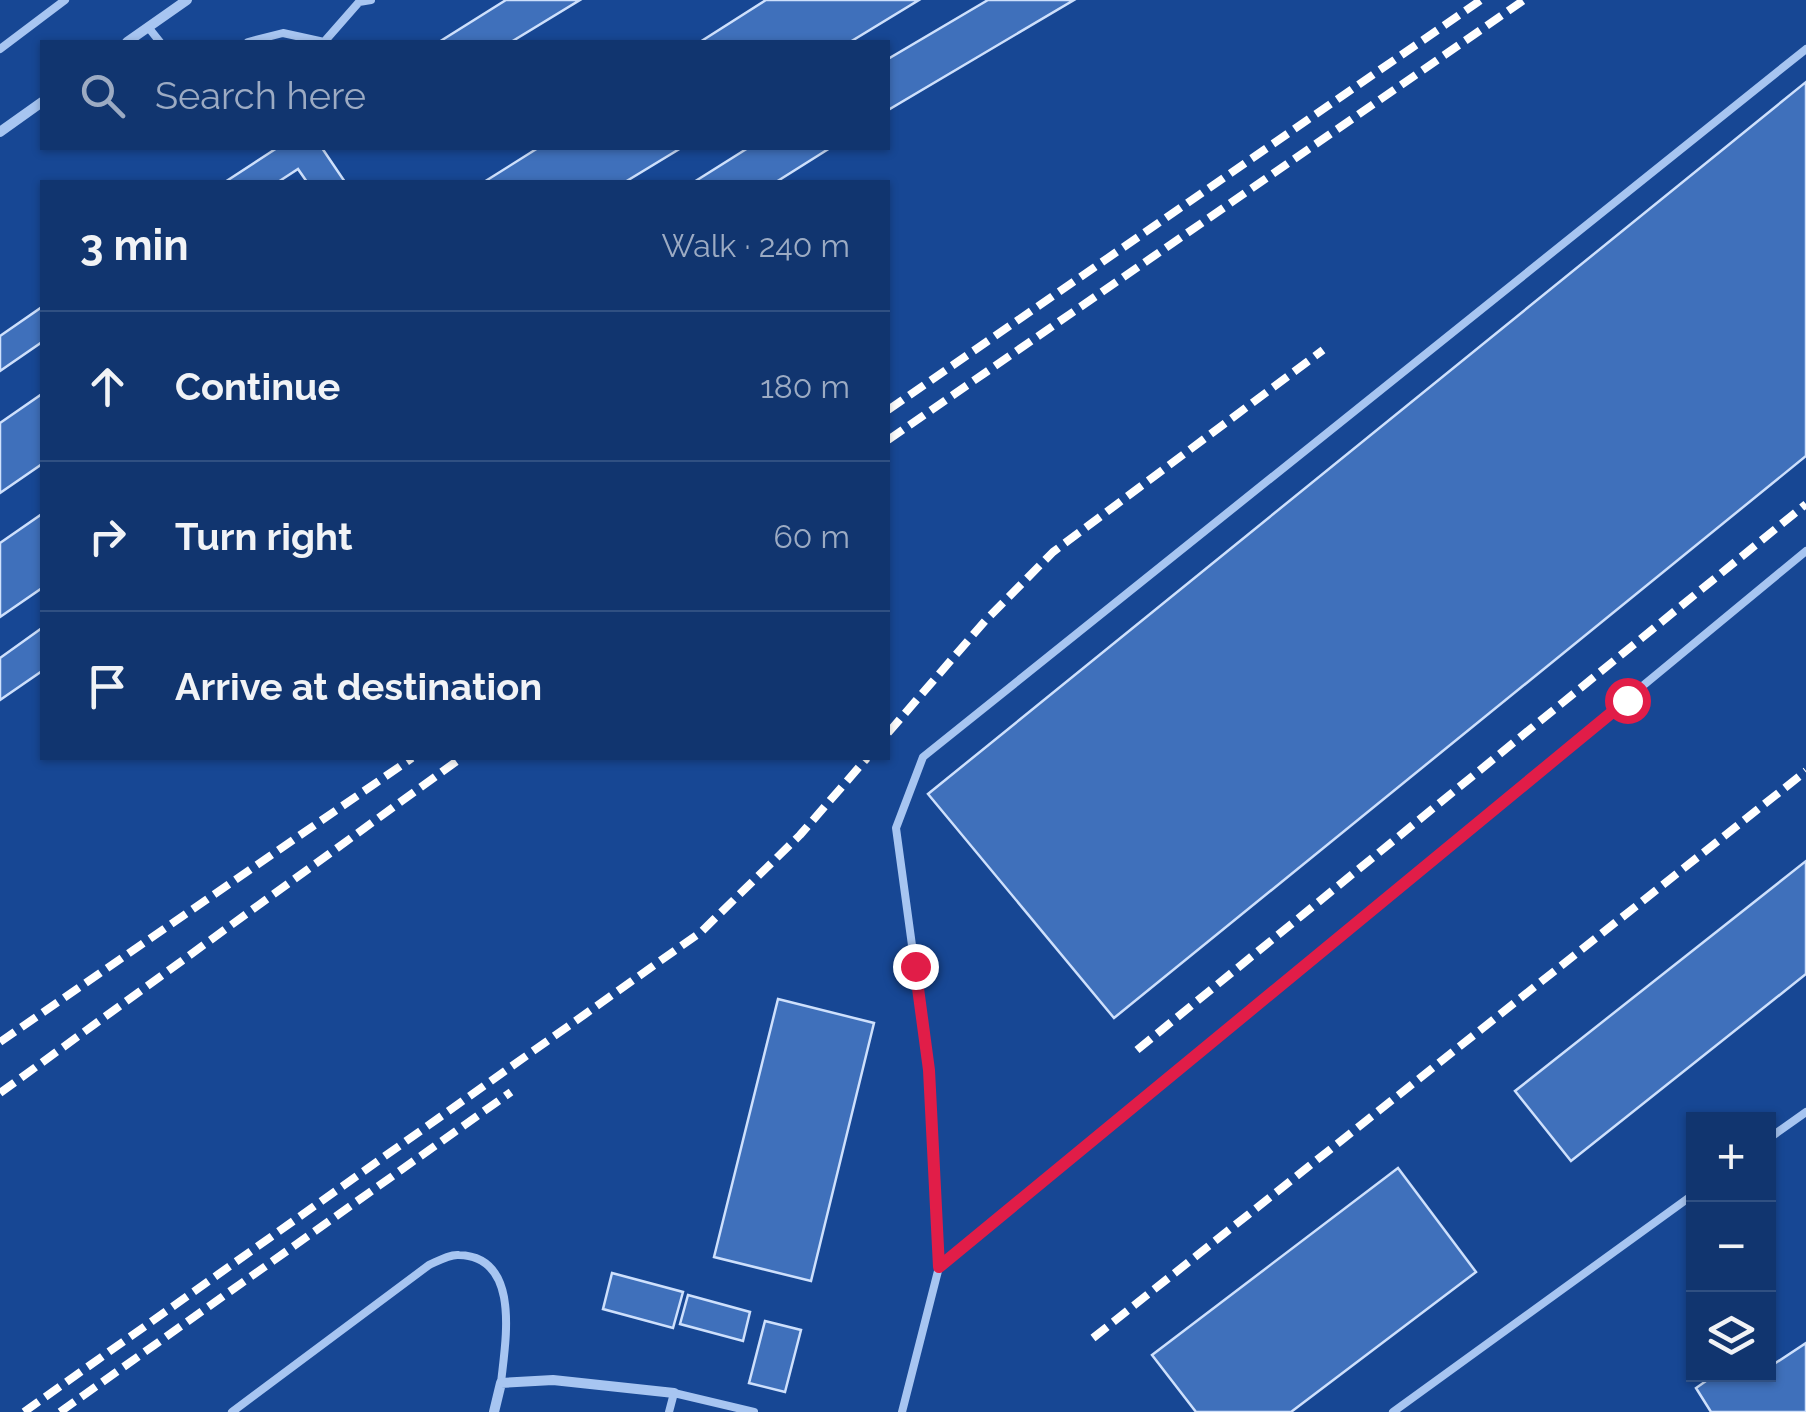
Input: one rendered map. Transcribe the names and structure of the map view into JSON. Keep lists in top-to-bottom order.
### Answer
{
  "page": {
    "search": "Search here",
    "heading": ["3 min", "Walk · 240 m"],
    "list": [
      ["Continue", "180 m"],
      ["Turn right", "60 m"],
      "Arrive at destination"
    ],
    "map_buttons": ["+", "−"]
  }
}
